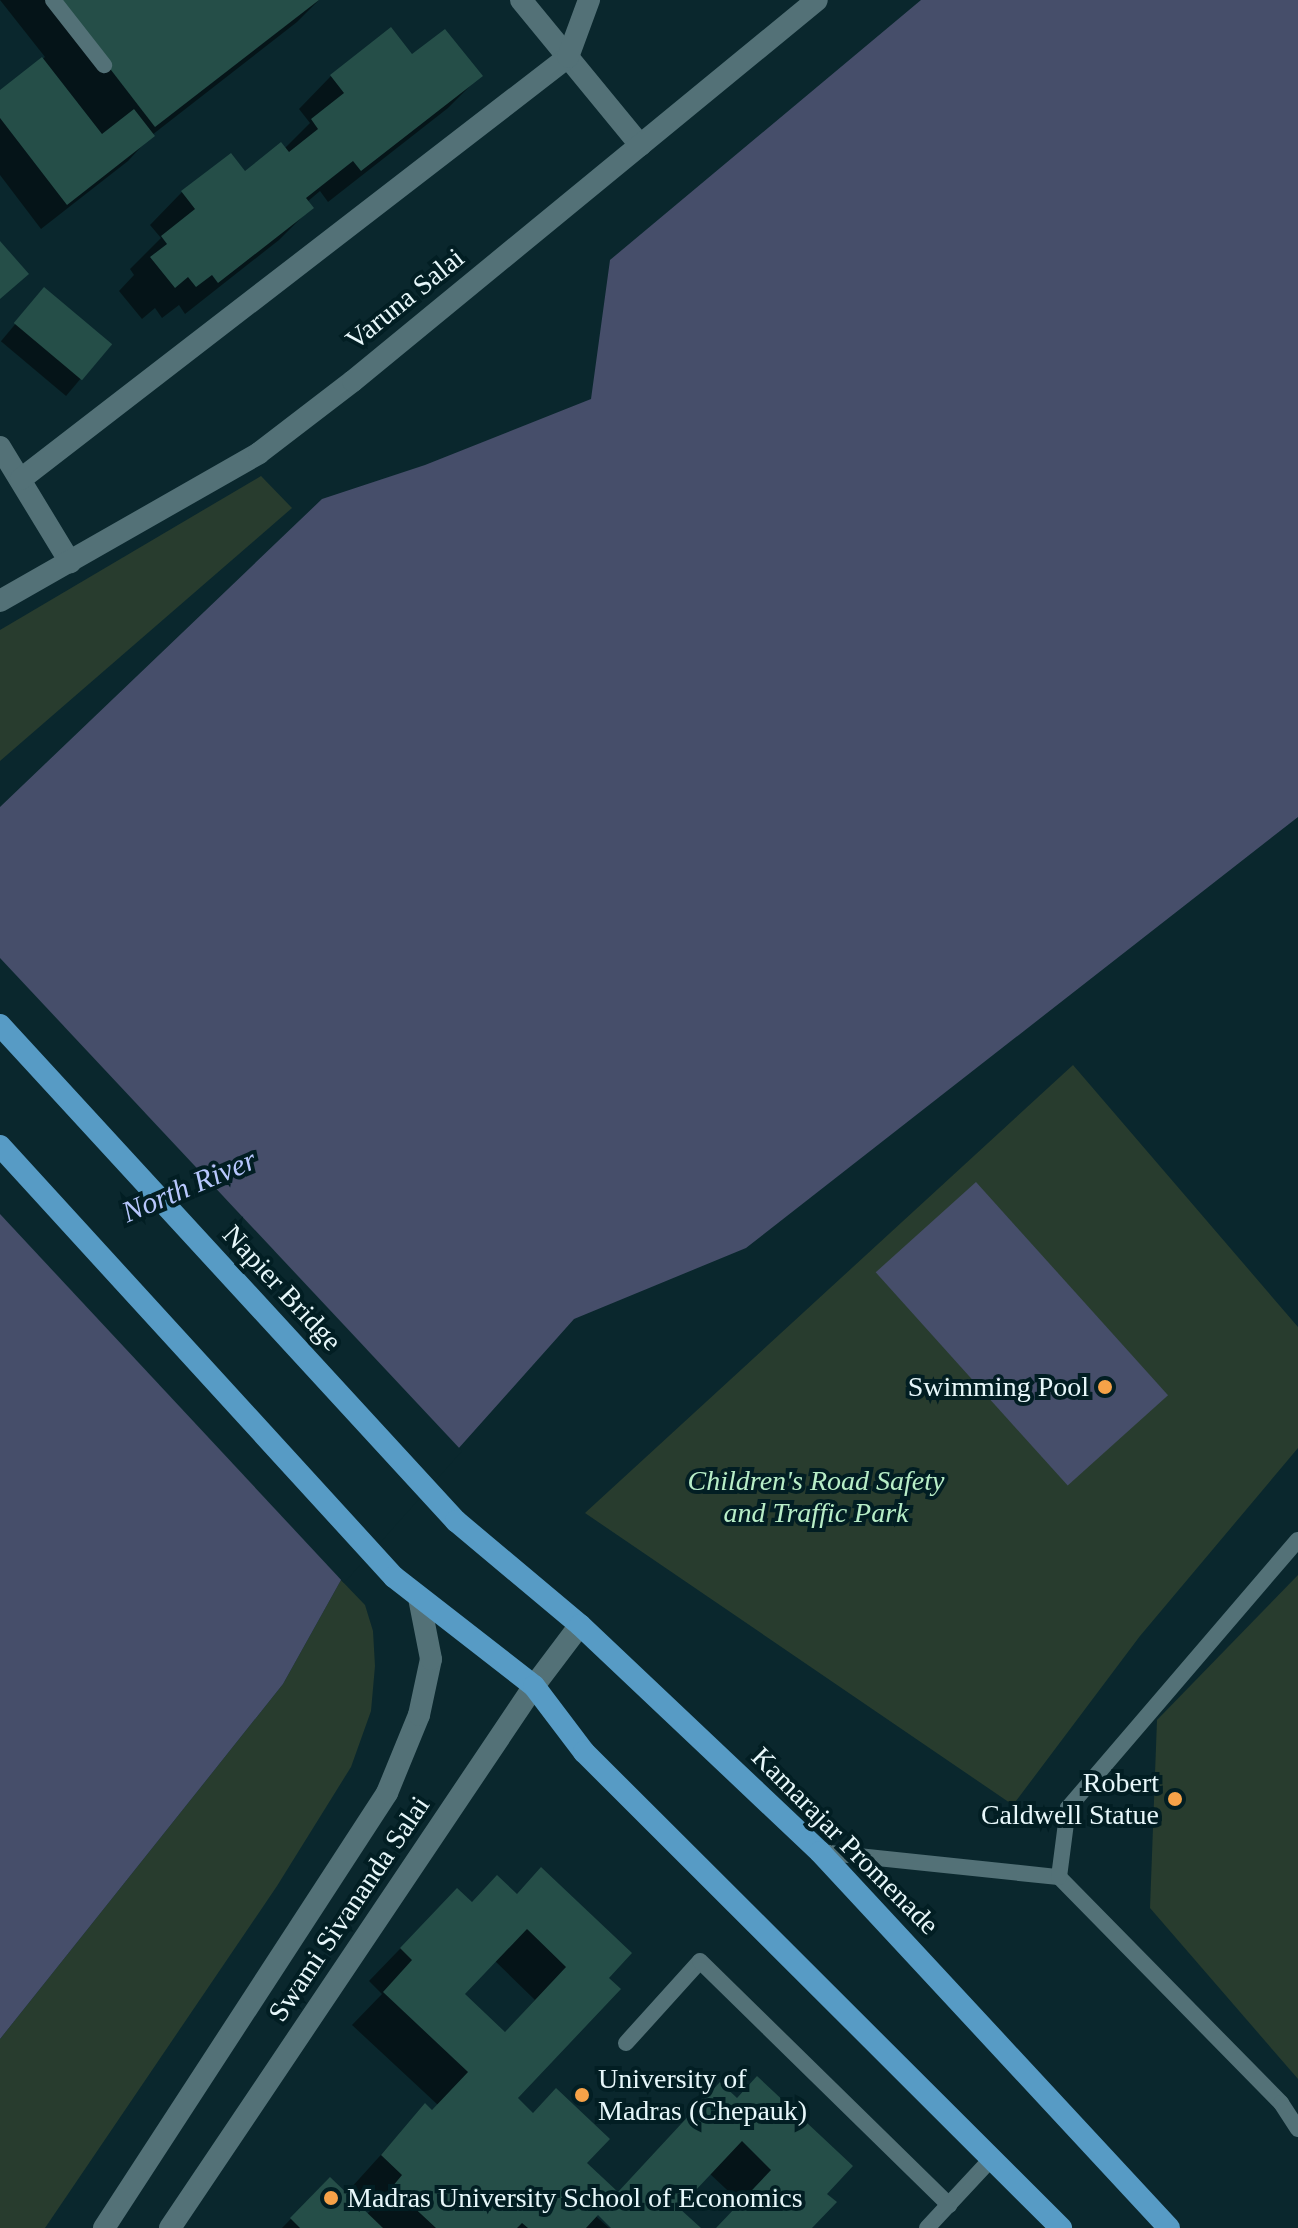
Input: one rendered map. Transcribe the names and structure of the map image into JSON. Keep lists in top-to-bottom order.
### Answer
{
  "streets": {
    "main road": ["Napier Bridge", "Kamarajar Promenade"],
    "street": ["Varuna Salai", "Swami Sivananda Salai"]
  },
  "crossings": [
    ["Napier Bridge", "Kamarajar Promenade"],
    ["Kamarajar Promenade", "Swami Sivananda Salai"]
  ],
  "water": ["North River"],
  "parks": ["Children's Road Safety and Traffic Park"],
  "places": [
    "Swimming Pool",
    "Robert Caldwell Statue",
    "University of Madras (Chepauk)",
    "Madras University School of Economics"
  ]
}
